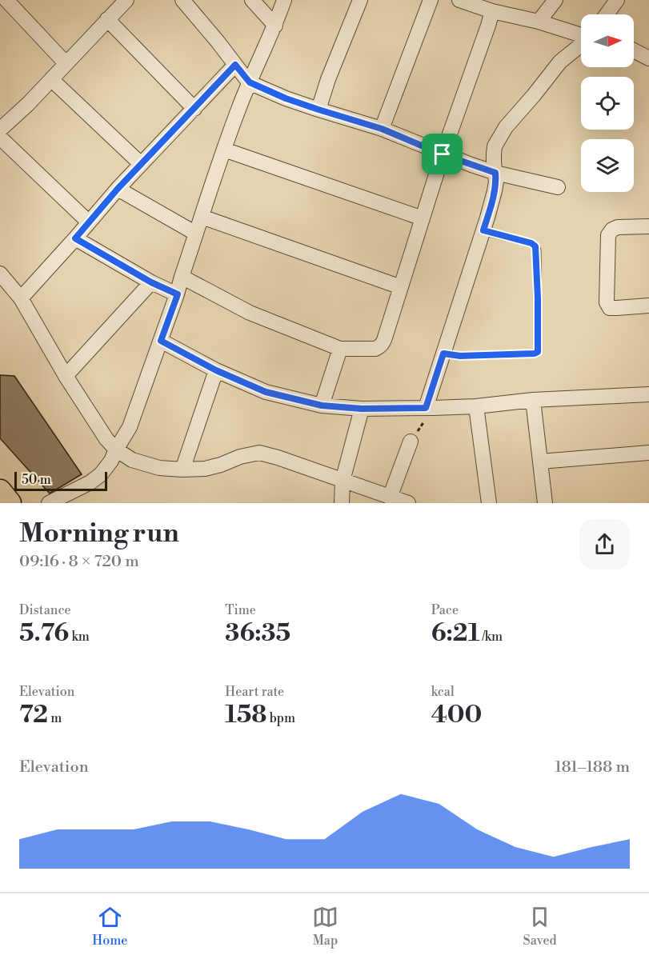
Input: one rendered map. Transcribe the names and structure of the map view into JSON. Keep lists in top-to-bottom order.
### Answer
{
  "scale_bar": "50 m",
  "north": "right",
  "page": {
    "scale": "50 m",
    "heading": ["Morning run", "09:16 · 8 × 720 m"],
    "stats": [
      ["Distance", "5.76 km"],
      ["Time", "36:35"],
      ["Pace", "6:21 /km"],
      ["Elevation", "72 m"],
      ["Heart rate", "158 bpm"],
      ["kcal", "400"]
    ],
    "chart": ["Elevation", "181–188 m"],
    "tabs": ["Home", "Map", "Saved"]
  }
}
